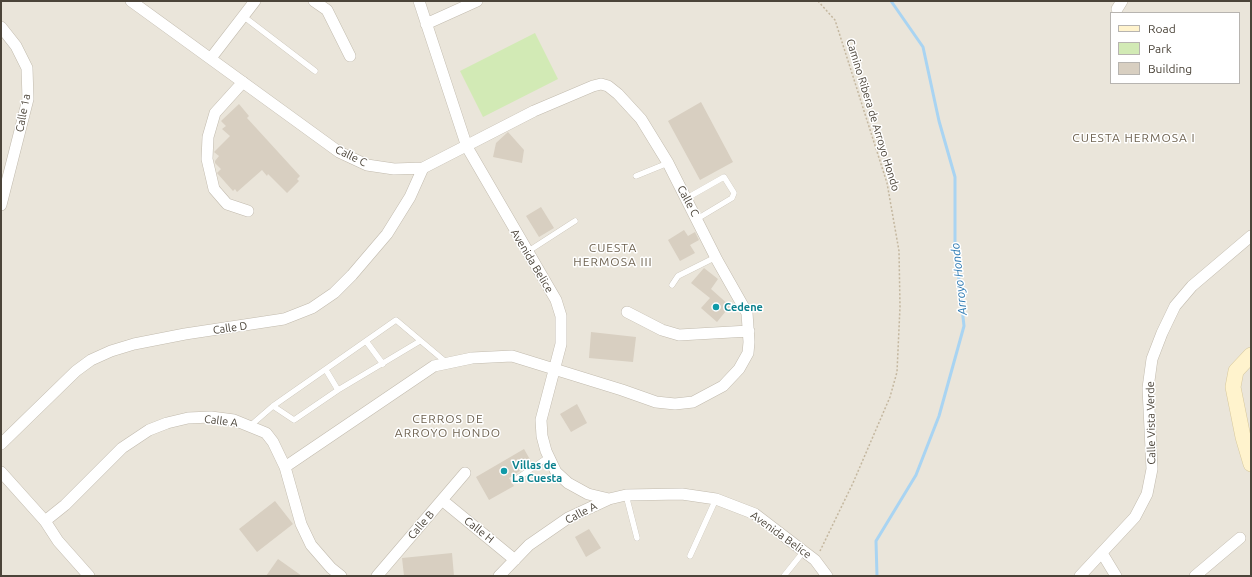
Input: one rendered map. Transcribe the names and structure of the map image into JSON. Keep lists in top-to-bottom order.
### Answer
{
  "streets": {
    "street": [
      "Calle 1a",
      "Calle C",
      "Avenida Belice",
      "Calle D",
      "Calle A",
      "Calle Vista Verde",
      "Calle B",
      "Calle H"
    ],
    "path": ["Camino Ribera de Arroyo Hondo"]
  },
  "crossings": [
    ["Camino Ribera de Arroyo Hondo", "Avenida Belice"],
    ["Calle C", "Avenida Belice"],
    ["Calle C", "Calle D"],
    ["Calle C", "Calle A"],
    ["Avenida Belice", "Calle A"],
    ["Calle A", "Calle H"],
    ["Calle B", "Calle H"]
  ],
  "districts": ["CUESTA HERMOSA I", "CUESTA HERMOSA III", "CERROS DE ARROYO HONDO"],
  "water": ["Arroyo Hondo"],
  "places": ["Cedene", "Villas de La Cuesta"],
  "legend": ["Road", "Park", "Building"]
}
